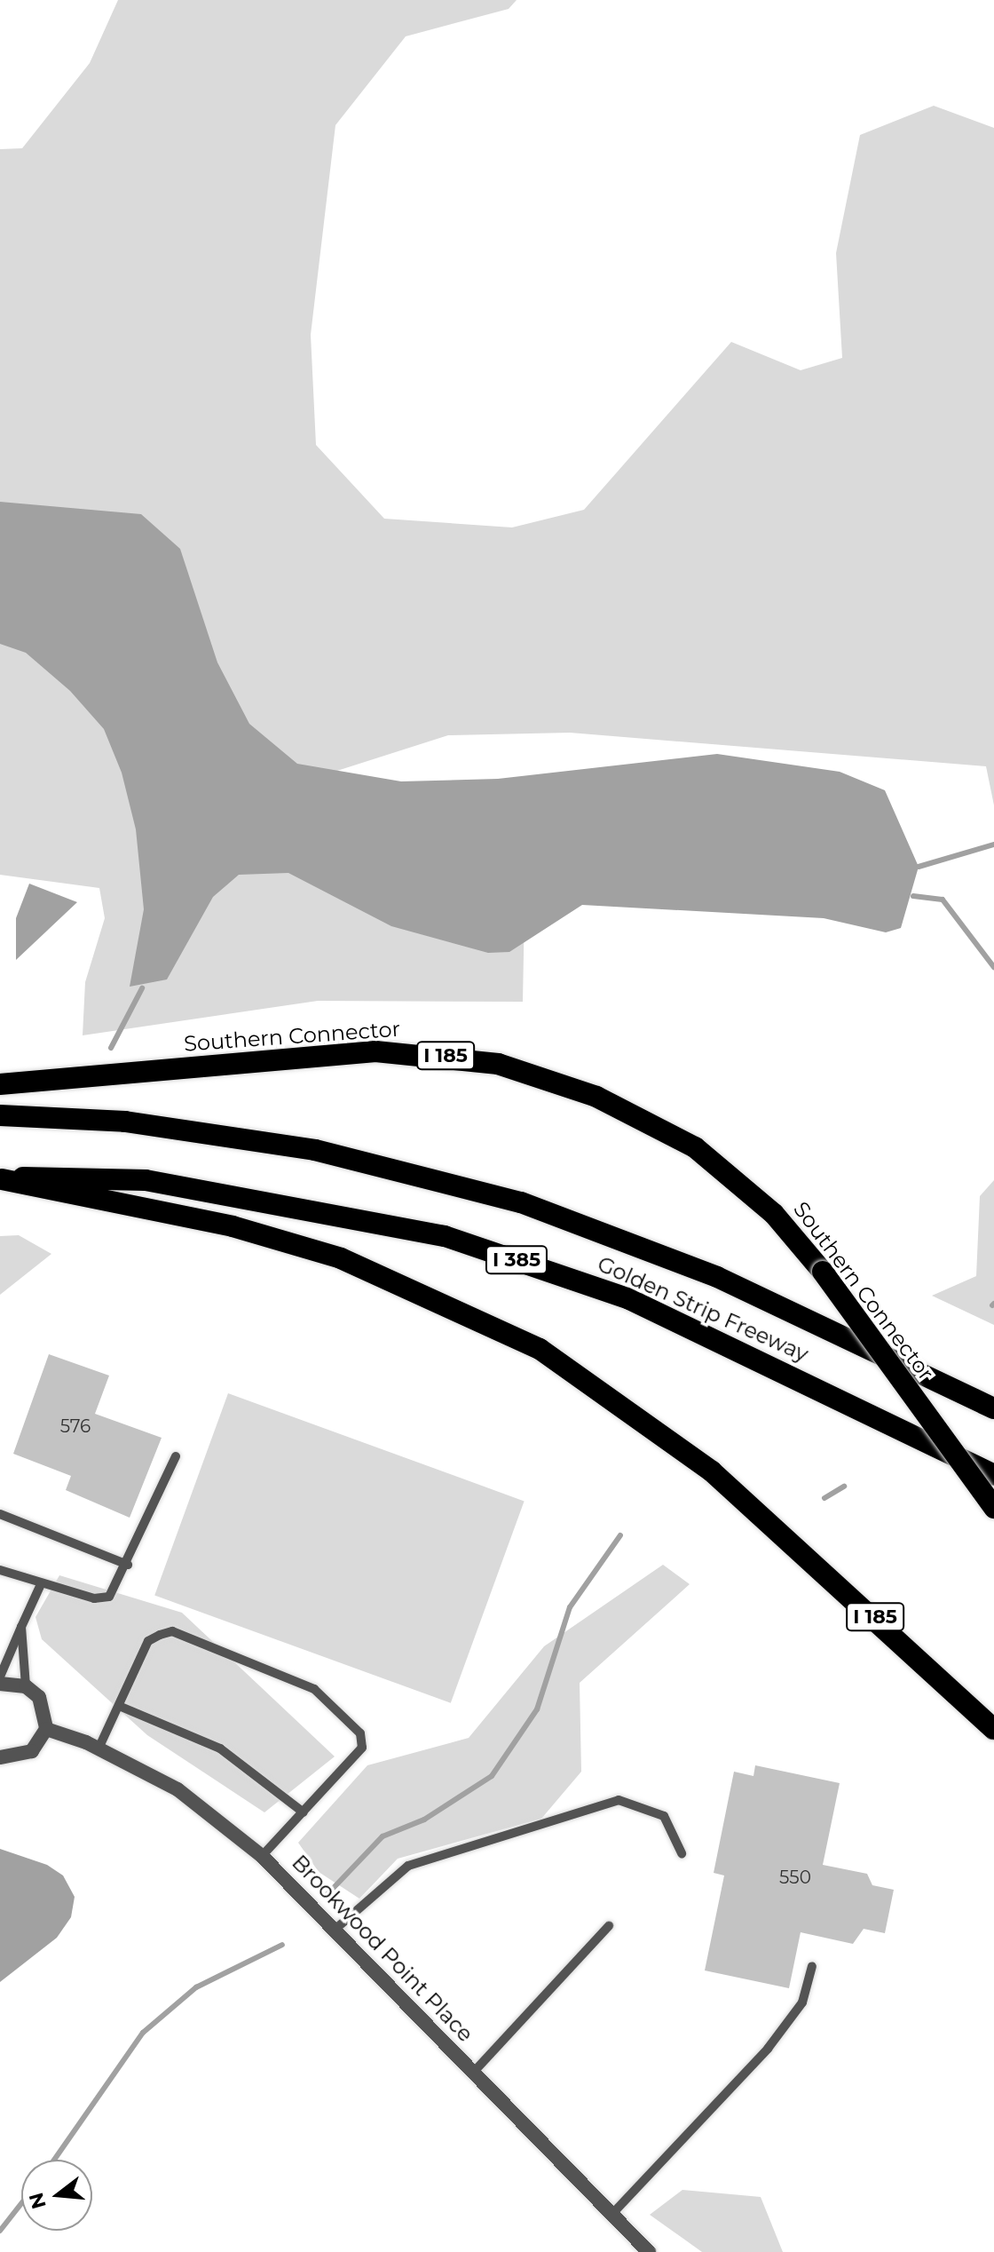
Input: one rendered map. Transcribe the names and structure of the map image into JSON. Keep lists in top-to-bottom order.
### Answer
{
  "streets": {
    "highway": [
      "Southern Connector",
      "I 185",
      "I 385",
      "Golden Strip Freeway"
    ],
    "street": ["Brookwood Point Place"]
  },
  "crossings": [
    ["I 185", "Golden Strip Freeway"]
  ],
  "house_numbers": ["576", "550"],
  "north": "left"
}
